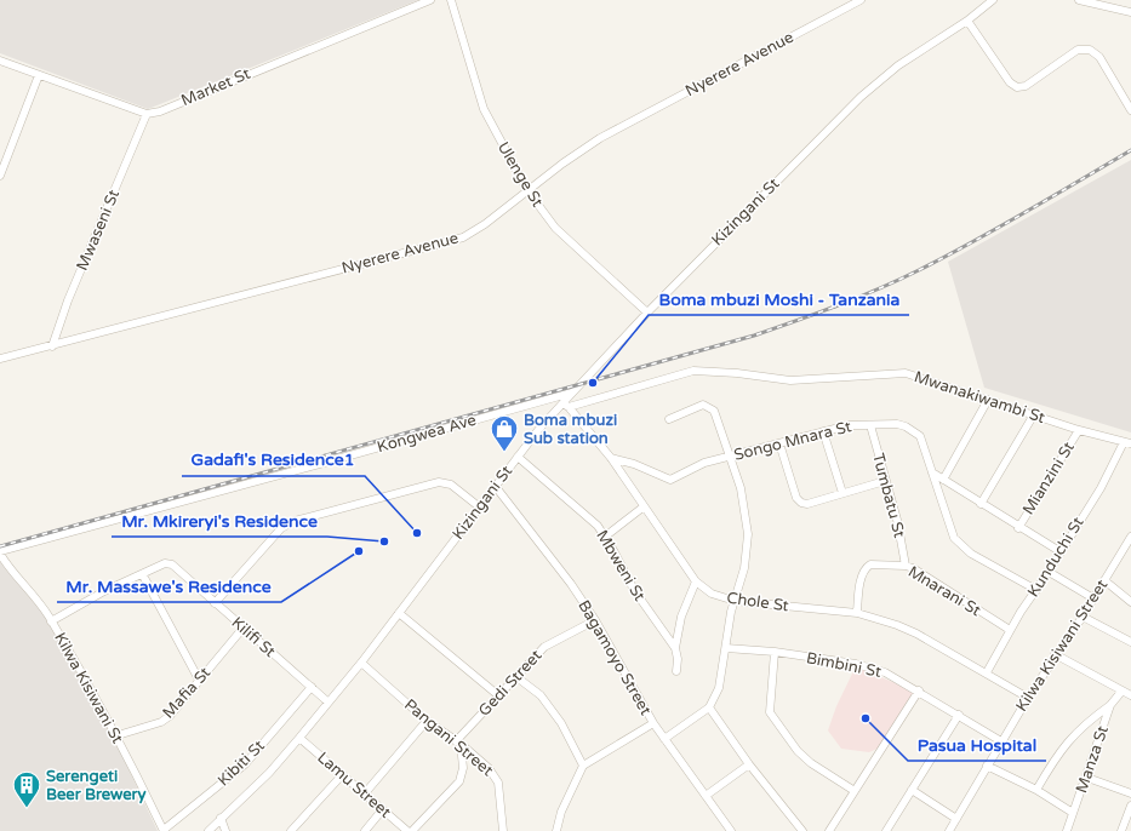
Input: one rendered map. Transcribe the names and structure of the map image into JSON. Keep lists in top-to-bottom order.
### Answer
{
  "streets": {
    "street": [
      "Nyerere Avenue",
      "Market St",
      "Ulenge St",
      "Kizingani St",
      "Mwaseni St",
      "Mwanakiwambi St",
      "Kongwea Ave",
      "Songo Mnara St",
      "Mianzini St",
      "Tumbatu St",
      "Kunduchi St",
      "Mbweni St",
      "Mnarani St",
      "Chole St",
      "Kilifi St",
      "Kilwa Kisiwani Street",
      "Bagamoyo Street",
      "Bimbini St",
      "Gedi Street",
      "Kilwa Kisiwani St",
      "Mafia St",
      "Pangani Street",
      "Manza St",
      "Kibiti St",
      "Lamu Street"
    ]
  },
  "crossings": [
    ["Nyerere Avenue", "Ulenge St"],
    ["Nyerere Avenue", "Mwaseni St"],
    ["Market St", "Mwaseni St"],
    ["Ulenge St", "Kizingani St"],
    ["Kizingani St", "Mwanakiwambi St"],
    ["Kizingani St", "Kongwea Ave"],
    ["Kizingani St", "Mbweni St"],
    ["Kizingani St", "Chole St"],
    ["Kizingani St", "Kilifi St"],
    ["Kizingani St", "Bagamoyo Street"],
    ["Kizingani St", "Pangani Street"],
    ["Kizingani St", "Lamu Street"],
    ["Mwanakiwambi St", "Mianzini St"],
    ["Mwanakiwambi St", "Kunduchi St"],
    ["Mwanakiwambi St", "Chole St"],
    ["Kongwea Ave", "Kilwa Kisiwani St"],
    ["Songo Mnara St", "Tumbatu St"],
    ["Songo Mnara St", "Kunduchi St"],
    ["Songo Mnara St", "Chole St"],
    ["Tumbatu St", "Mnarani St"],
    ["Kunduchi St", "Mnarani St"],
    ["Kunduchi St", "Chole St"],
    ["Mnarani St", "Chole St"],
    ["Chole St", "Kilwa Kisiwani Street"],
    ["Kilifi St", "Kilwa Kisiwani St"],
    ["Kilifi St", "Mafia St"],
    ["Kilifi St", "Kibiti St"],
    ["Kilwa Kisiwani Street", "Bimbini St"],
    ["Bagamoyo Street", "Gedi Street"],
    ["Gedi Street", "Pangani Street"],
    ["Kilwa Kisiwani St", "Mafia St"],
    ["Kilwa Kisiwani St", "Kibiti St"]
  ],
  "places": {
    "other": [
      "Boma mbuzi Moshi - Tanzania",
      "Gadafi's Residence1",
      "Mr. Mkireryi's Residence",
      "Mr. Massawe's Residence",
      "Pasua Hospital"
    ],
    "shop": ["Boma mbuzi Sub station"],
    "building": ["Serengeti Beer Brewery"]
  }
}
